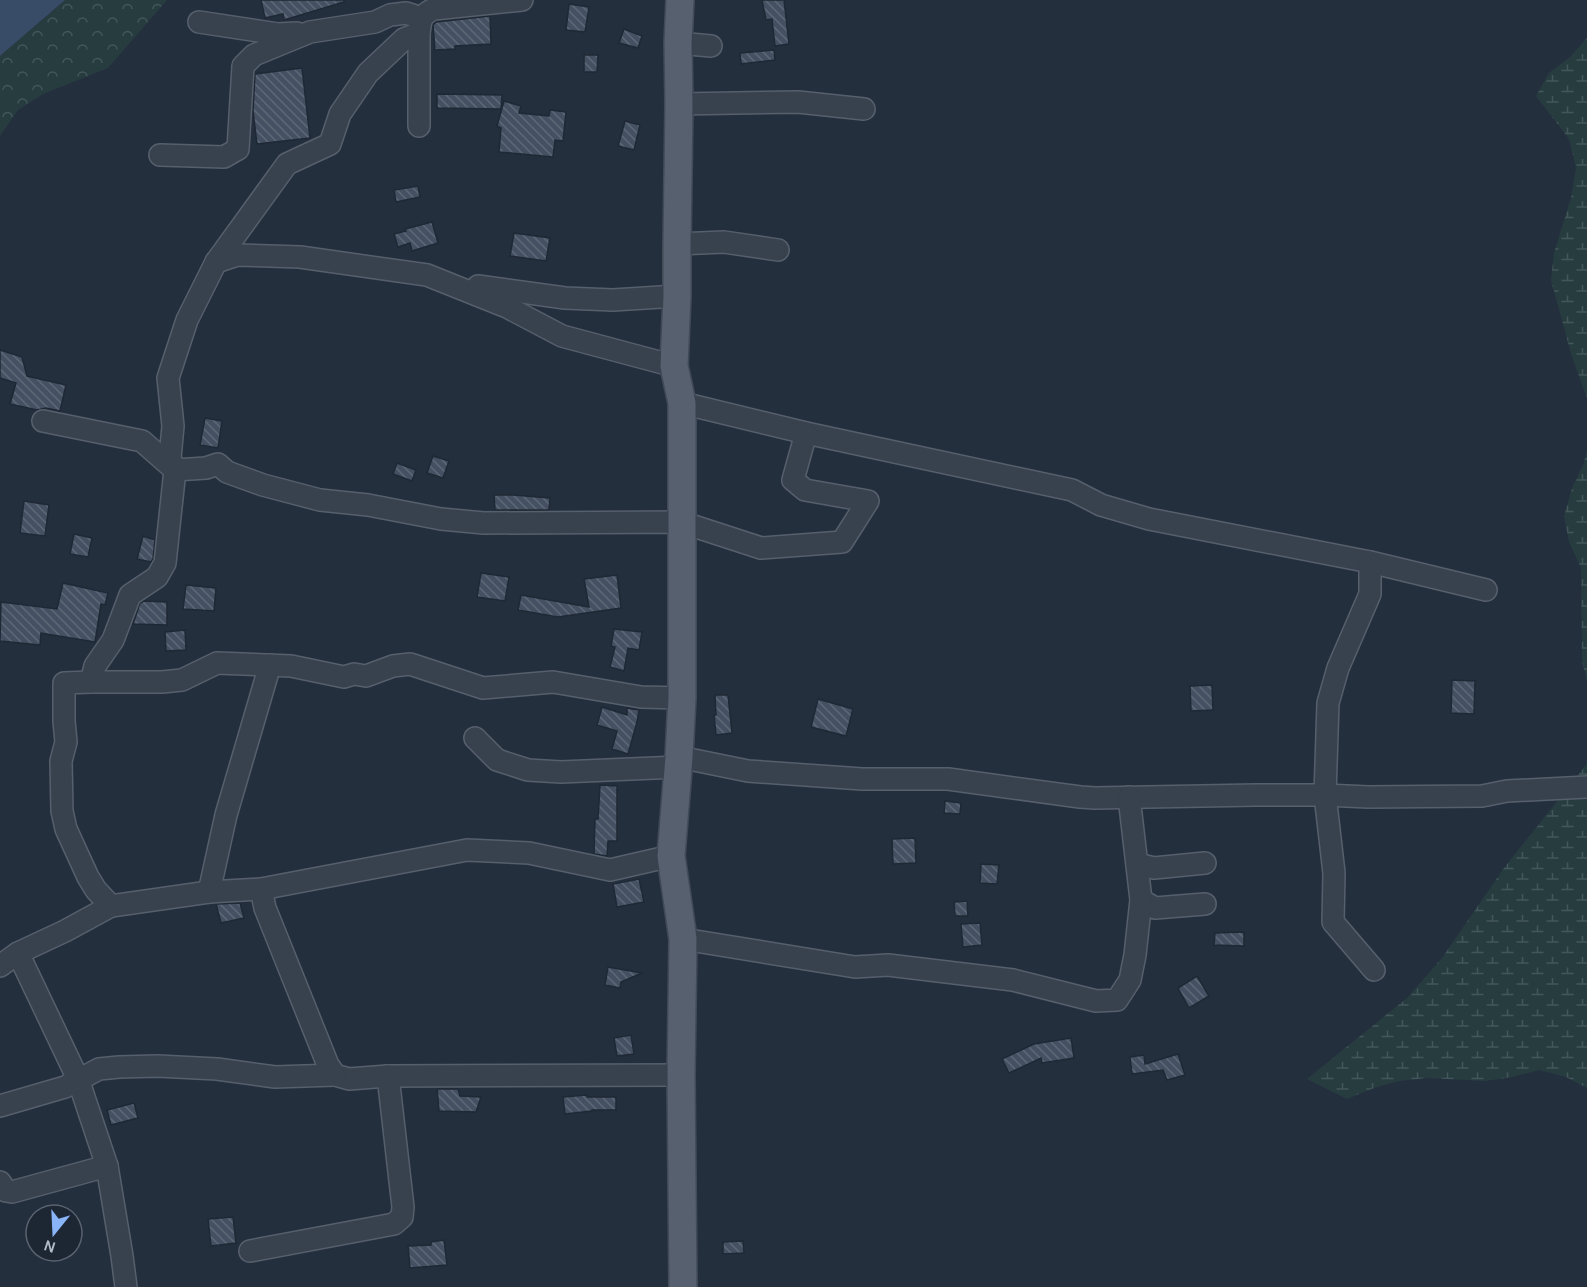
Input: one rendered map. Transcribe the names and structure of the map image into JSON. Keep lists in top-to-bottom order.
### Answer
{
  "north": "bottom"
}
